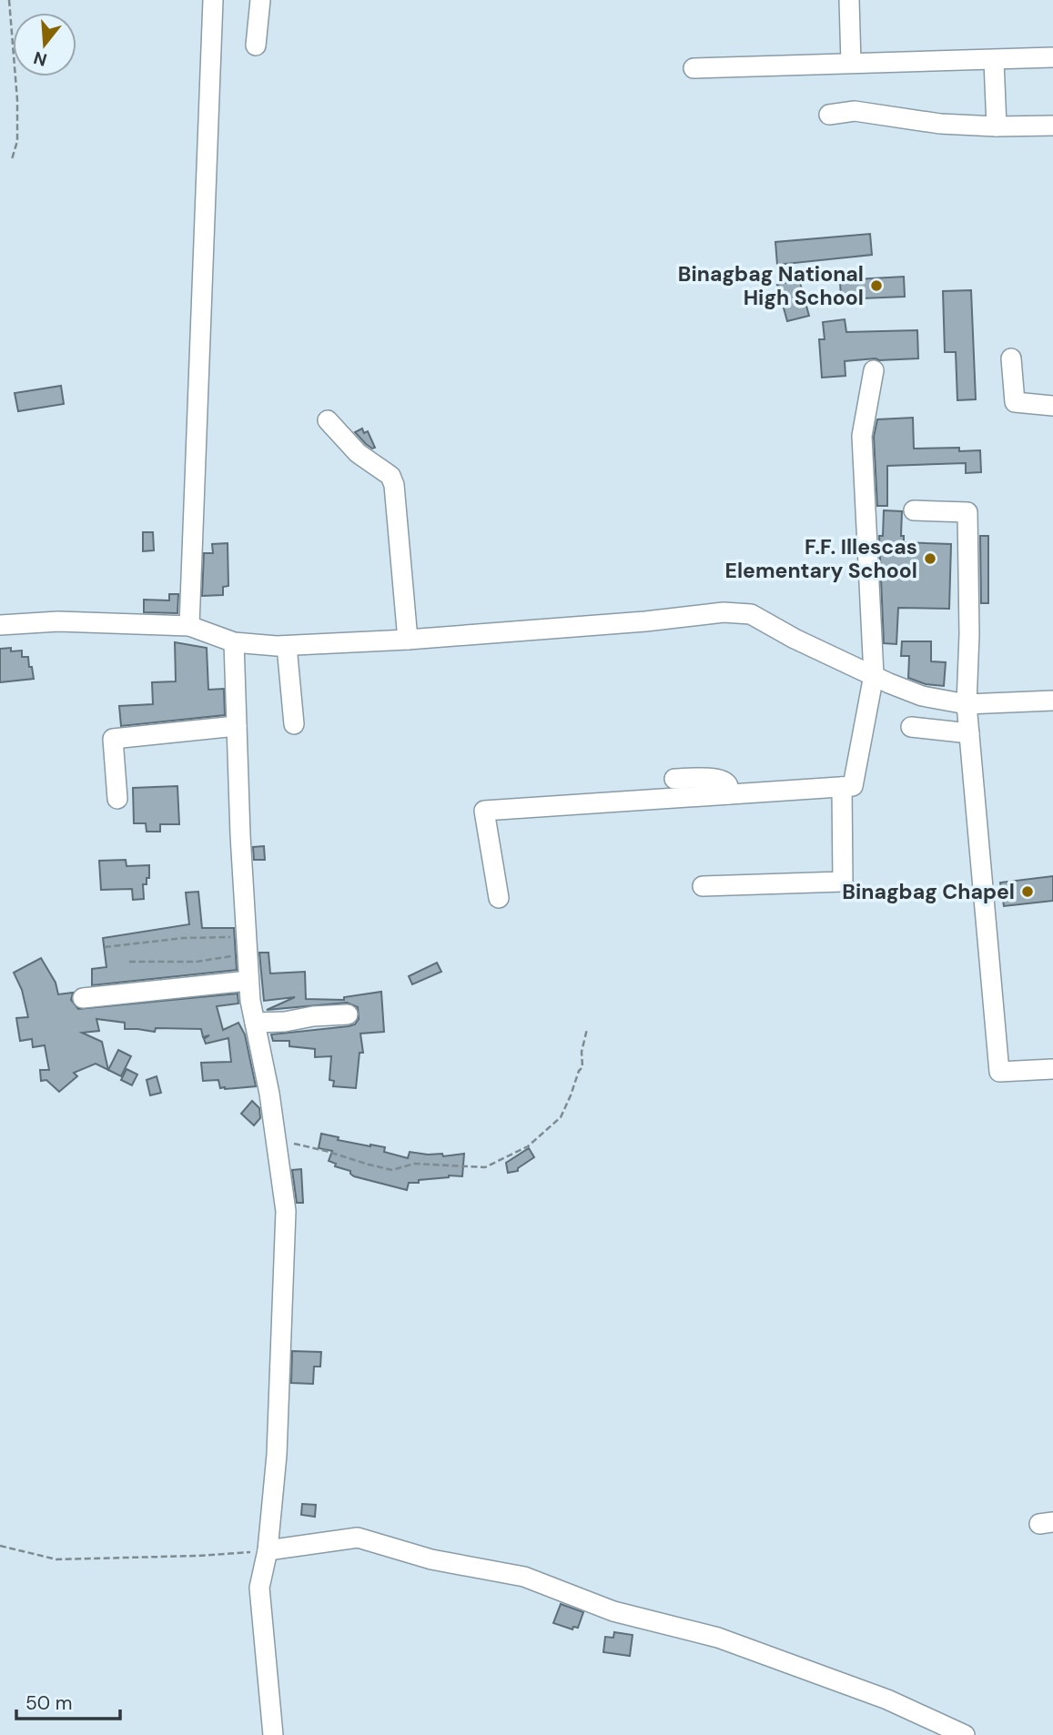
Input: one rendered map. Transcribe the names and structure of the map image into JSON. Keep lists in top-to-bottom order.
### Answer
{
  "places": ["Binagbag National High School", "F.F. Illescas Elementary School", "Binagbag Chapel"],
  "scale_bar": "50 m",
  "north": "bottom"
}
